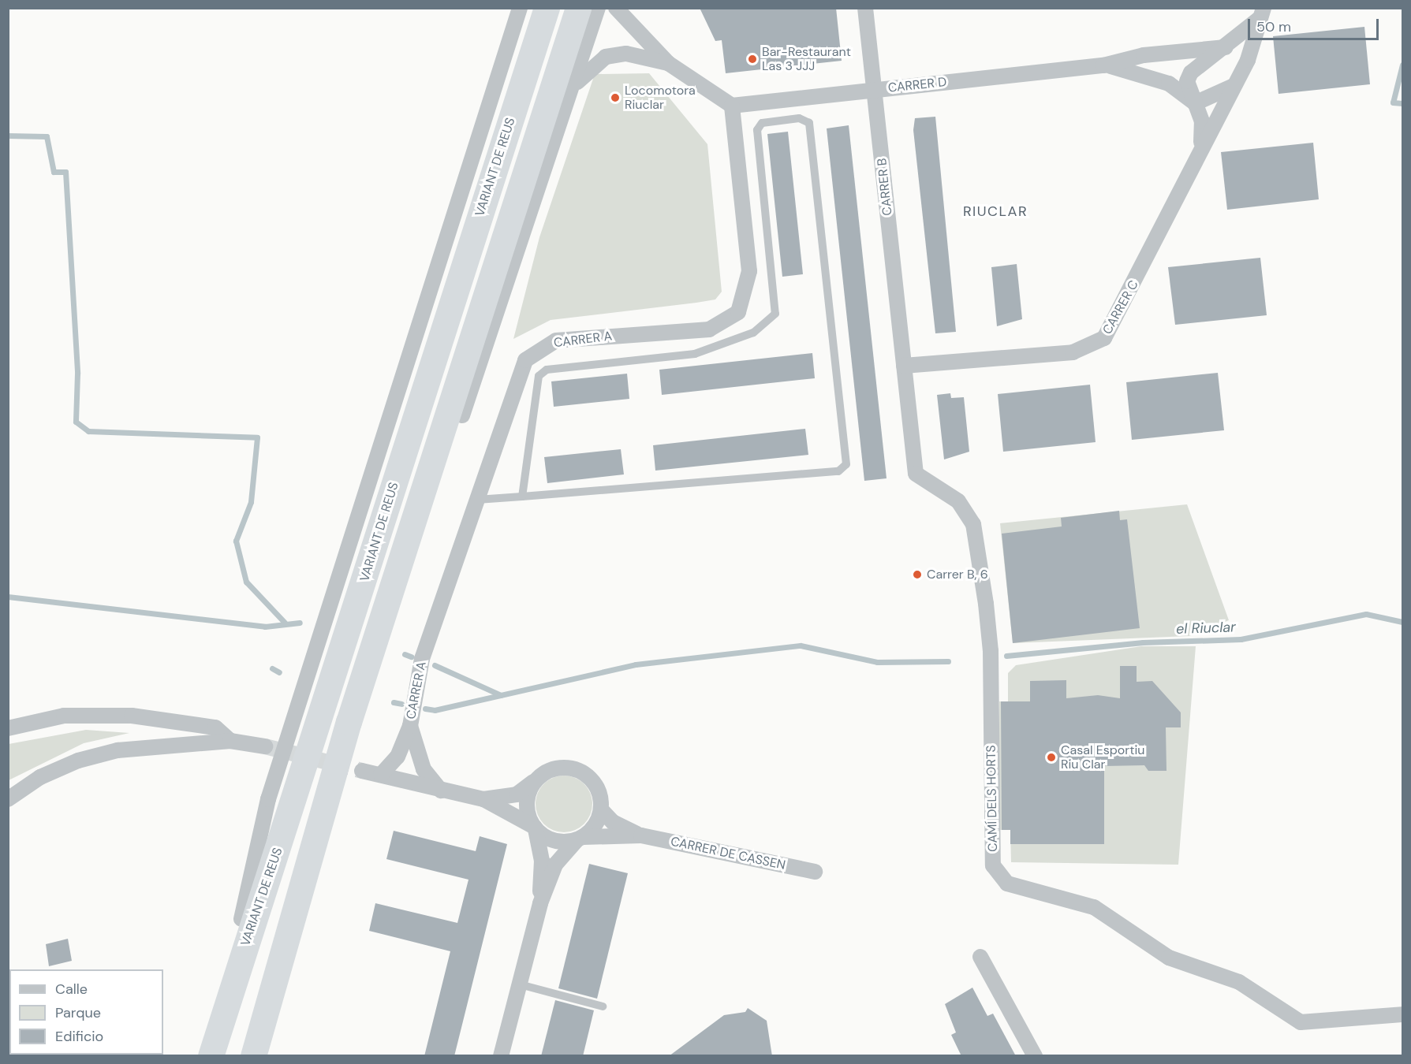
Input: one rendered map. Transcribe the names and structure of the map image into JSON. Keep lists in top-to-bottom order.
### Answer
{
  "streets": {
    "highway": ["VARIANT DE REUS"],
    "street": [
      "CARRER D",
      "CARRER B",
      "CARRER C",
      "CARRER A",
      "CAMÍ DELS HORTS",
      "CARRER DE CASSEN"
    ]
  },
  "crossings": [
    ["CARRER D", "CARRER B"],
    ["CARRER D", "CARRER C"],
    ["CARRER D", "CARRER A"],
    ["CARRER B", "CARRER C"],
    ["CARRER B", "CAMÍ DELS HORTS"],
    ["CARRER C", "CAMÍ DELS HORTS"]
  ],
  "districts": ["RIUCLAR"],
  "water": ["el Riuclar"],
  "places": [
    "Bar-Restaurant Las 3 JJJ",
    "Locomotora Riuclar",
    "Carrer B, 6",
    "Casal Esportiu Riu Clar"
  ],
  "legend": ["Calle", "Parque", "Edificio"],
  "scale_bar": "50 m"
}
